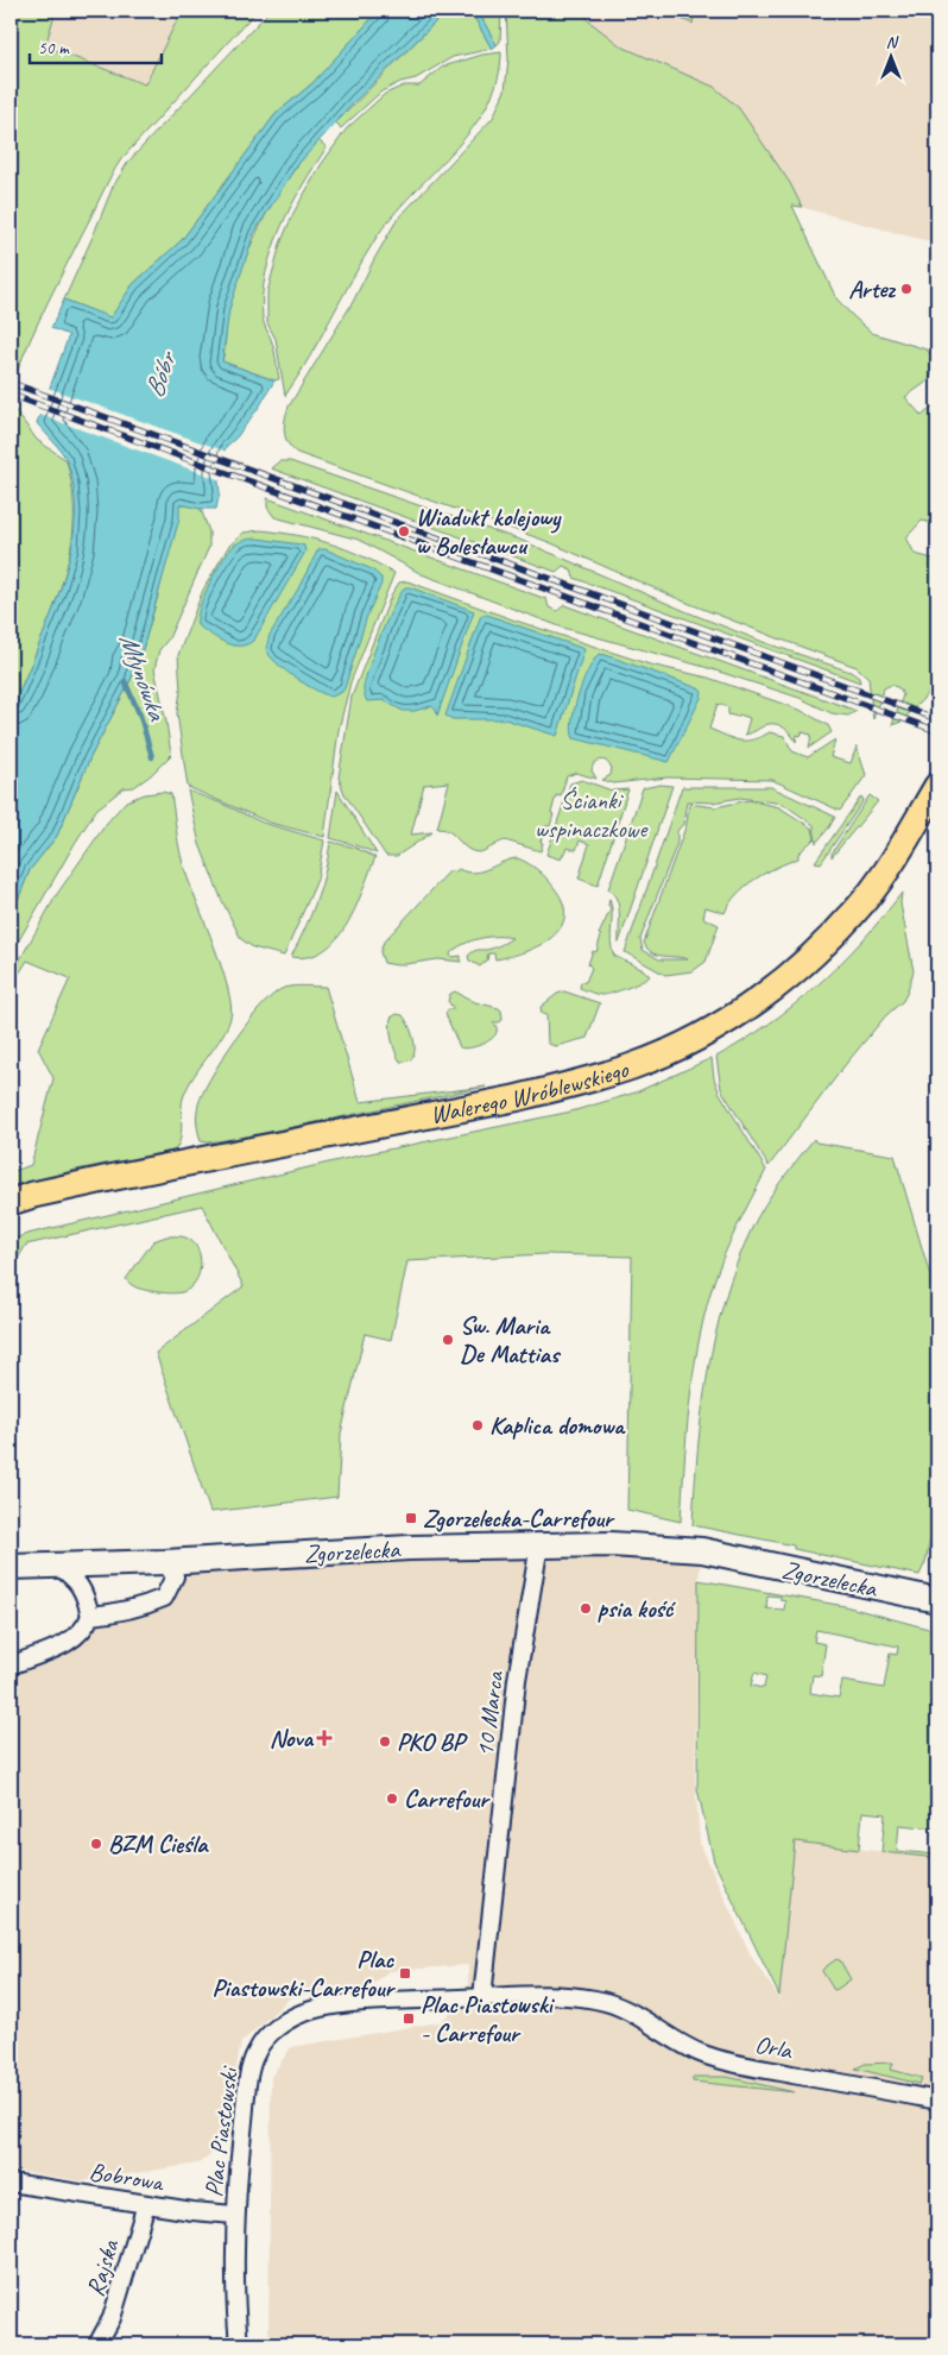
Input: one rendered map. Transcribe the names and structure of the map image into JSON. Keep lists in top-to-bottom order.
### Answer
{
  "streets": {
    "main road": ["Walerego Wróblewskiego"],
    "street": [
      "Zgorzelecka",
      "10 Marca",
      "Orla",
      "Plac Piastowski",
      "Bobrowa",
      "Rajska"
    ]
  },
  "crossings": [
    ["Zgorzelecka", "10 Marca"],
    ["10 Marca", "Plac Piastowski"],
    ["Orla", "Plac Piastowski"],
    ["Plac Piastowski", "Bobrowa"],
    ["Bobrowa", "Rajska"]
  ],
  "water": ["Bóbr", "Młynówka"],
  "parks": ["Ścianki wspinaczkowe"],
  "places": {
    "other": [
      "Artez",
      "Wiadukt kolejowy w Bolesławcu",
      "Sw. Maria De Mattias",
      "Kaplica domowa",
      "psia kość",
      "PKO BP",
      "Carrefour",
      "BZM Cieśla"
    ],
    "transit": ["Zgorzelecka-Carrefour", "Plac Piastowski-Carrefour", "Plac Piastowski - Carrefour"],
    "health": ["Nova"]
  },
  "scale_bar": "50 m",
  "north": "top"
}
